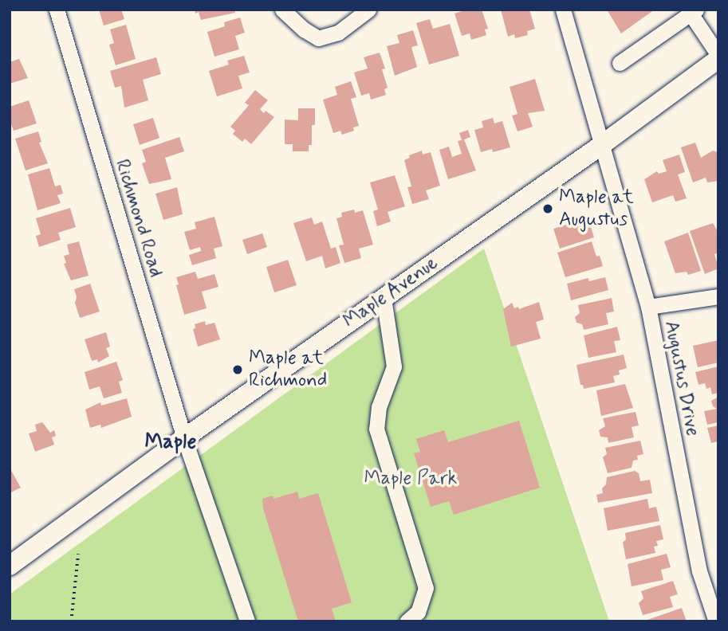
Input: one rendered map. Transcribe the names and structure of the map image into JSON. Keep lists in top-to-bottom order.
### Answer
{
  "streets": {
    "main road": ["Maple Avenue"],
    "street": ["Richmond Road", "Augustus Drive"]
  },
  "crossings": [
    ["Richmond Road", "Maple Avenue"],
    ["Maple Avenue", "Augustus Drive"]
  ],
  "districts": ["Maple"],
  "parks": ["Maple Park"],
  "places": ["Maple at Augustus", "Maple at Richmond"]
}
